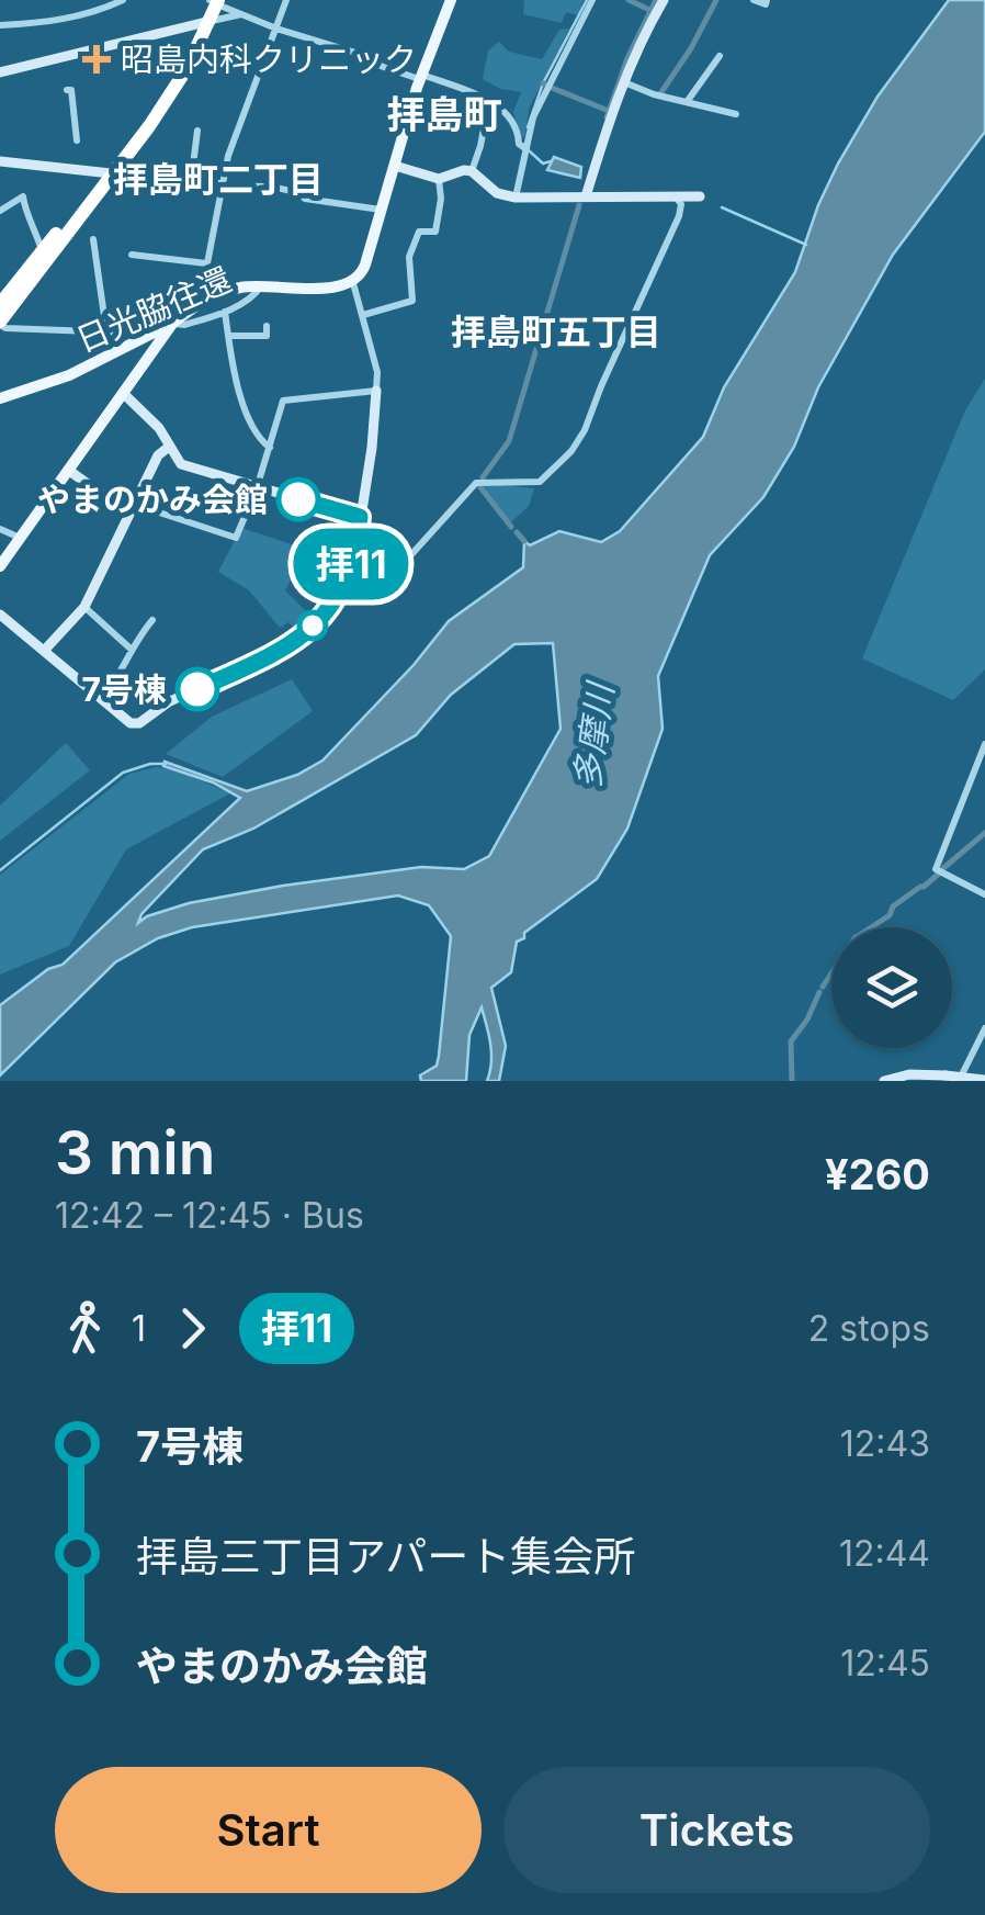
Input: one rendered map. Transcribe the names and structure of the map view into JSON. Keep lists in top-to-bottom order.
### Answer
{
  "streets": {
    "main road": ["日光脇往還"]
  },
  "districts": ["拝島町", "拝島町二丁目", "拝島町五丁目"],
  "water": ["多摩川"],
  "places": {
    "health": ["昭島内科クリニック"],
    "other": ["やまのかみ会館", "7号棟"]
  },
  "lines": ["bus line 拝11"],
  "page": {
    "on_map": "拝11",
    "heading": ["3 min", "12:42 – 12:45 · Bus", "¥260"],
    "legs": ["1", "拝11", "2 stops"],
    "list": [
      {
        "name": "7号棟",
        "value": "12:43"
      },
      {
        "name": "拝島三丁目アパート集会所",
        "value": "12:44"
      },
      {
        "name": "やまのかみ会館",
        "value": "12:45"
      }
    ],
    "buttons": ["Start", "Tickets"]
  }
}
